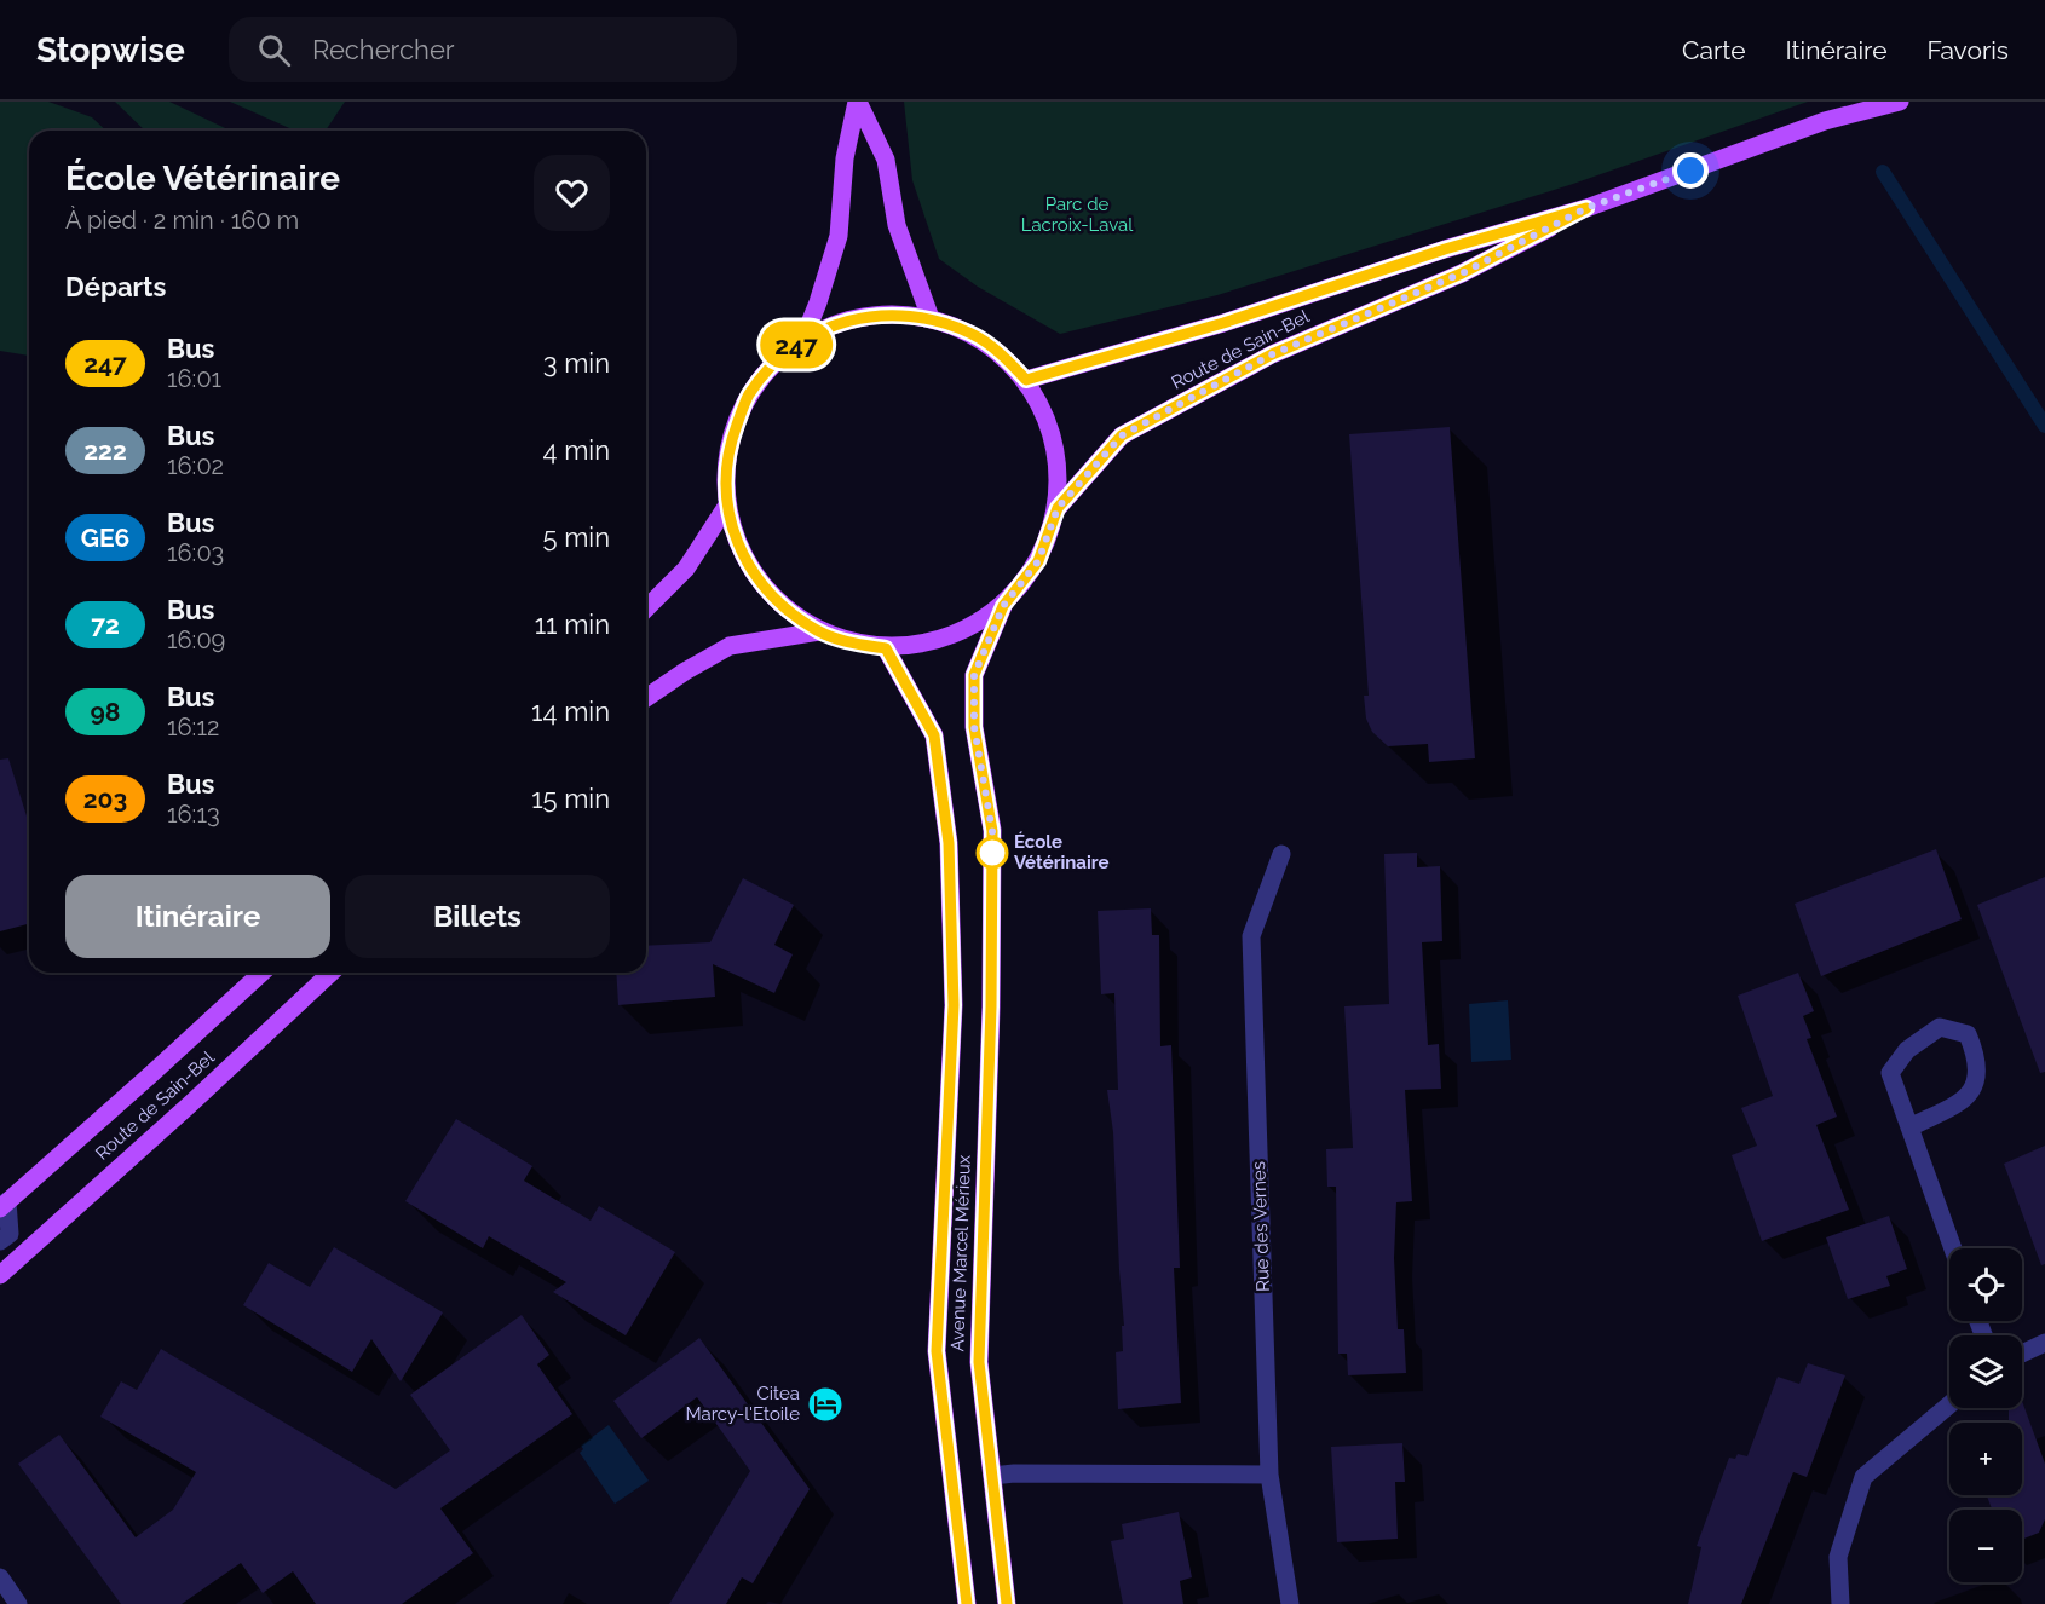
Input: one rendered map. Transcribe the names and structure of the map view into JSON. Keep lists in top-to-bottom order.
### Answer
{
  "streets": {
    "main road": ["Route de Sain-Bel", "Avenue Marcel Mérieux"],
    "street": ["Rue des Vernes"]
  },
  "parks": ["Parc de Lacroix-Laval"],
  "places": {
    "other": ["École Vétérinaire"],
    "hotel": ["Citea Marcy-l'Etoile"]
  },
  "lines": ["bus line 247"],
  "page": {
    "header": "Stopwise",
    "search": "Rechercher",
    "nav": ["Carte", "Itinéraire", "Favoris"],
    "on_map": "247",
    "heading": [
      ["École Vétérinaire", "À pied · 2 min · 160 m"],
      "Départs"
    ],
    "list": [
      {
        "mark": "247",
        "name": "Bus",
        "note": "16:01",
        "value": "3 min"
      },
      {
        "mark": "222",
        "name": "Bus",
        "note": "16:02",
        "value": "4 min"
      },
      {
        "mark": "GE6",
        "name": "Bus",
        "note": "16:03",
        "value": "5 min"
      },
      {
        "mark": "72",
        "name": "Bus",
        "note": "16:09",
        "value": "11 min"
      },
      {
        "mark": "98",
        "name": "Bus",
        "note": "16:12",
        "value": "14 min"
      },
      {
        "mark": "203",
        "name": "Bus",
        "note": "16:13",
        "value": "15 min"
      }
    ],
    "buttons": ["Itinéraire", "Billets"],
    "map_buttons": ["+", "−"]
  }
}
